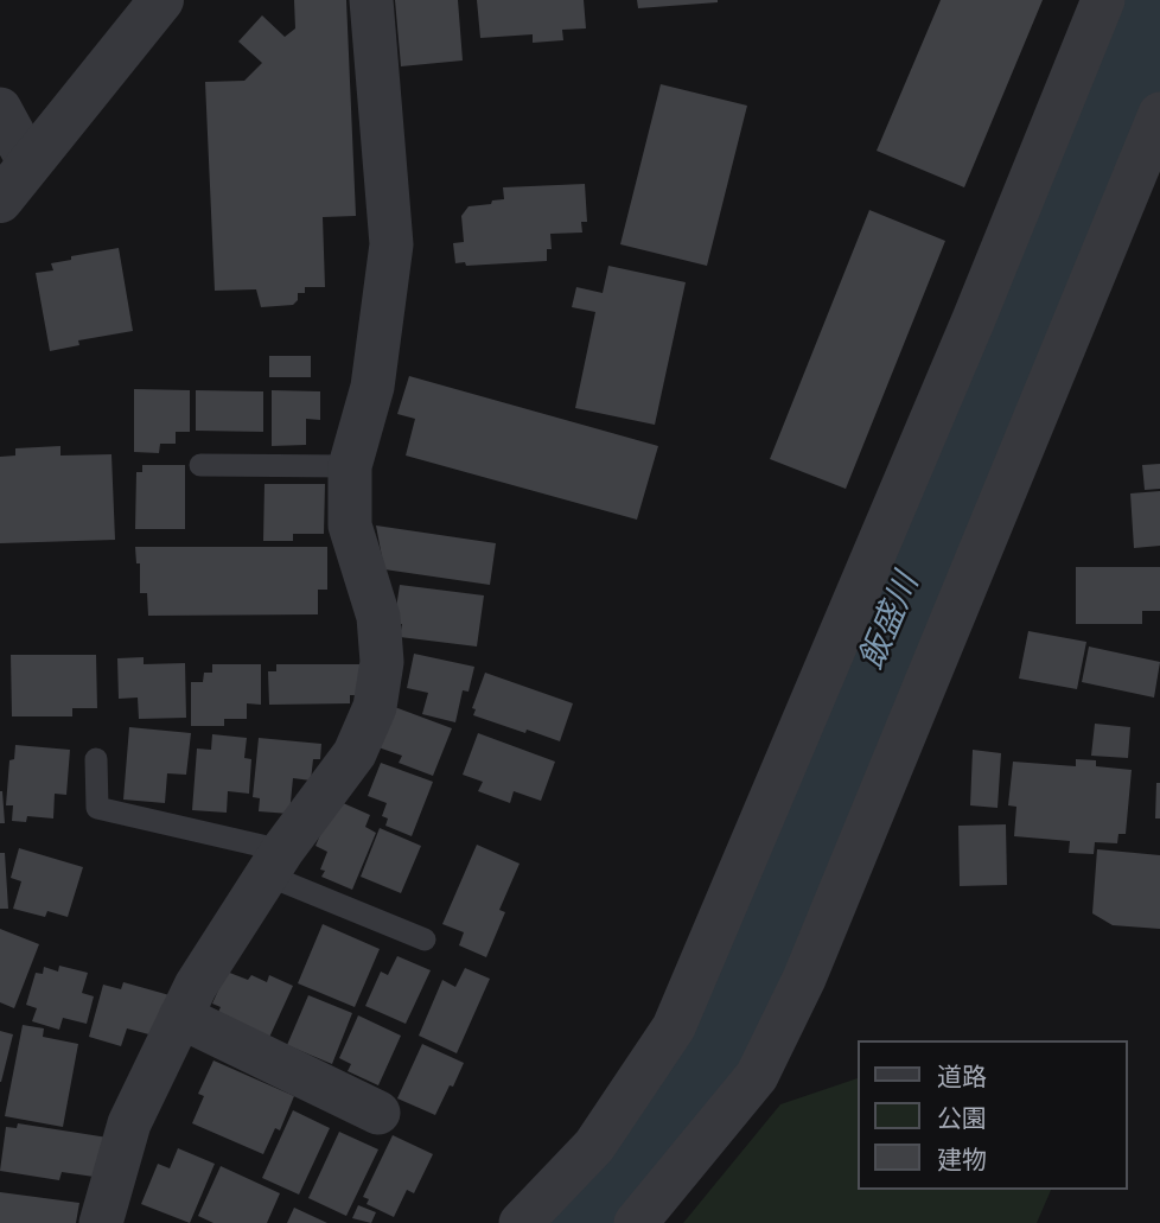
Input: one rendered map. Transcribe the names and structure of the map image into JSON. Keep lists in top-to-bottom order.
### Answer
{
  "water": ["飯盛川"],
  "legend": ["道路", "公園", "建物"]
}
